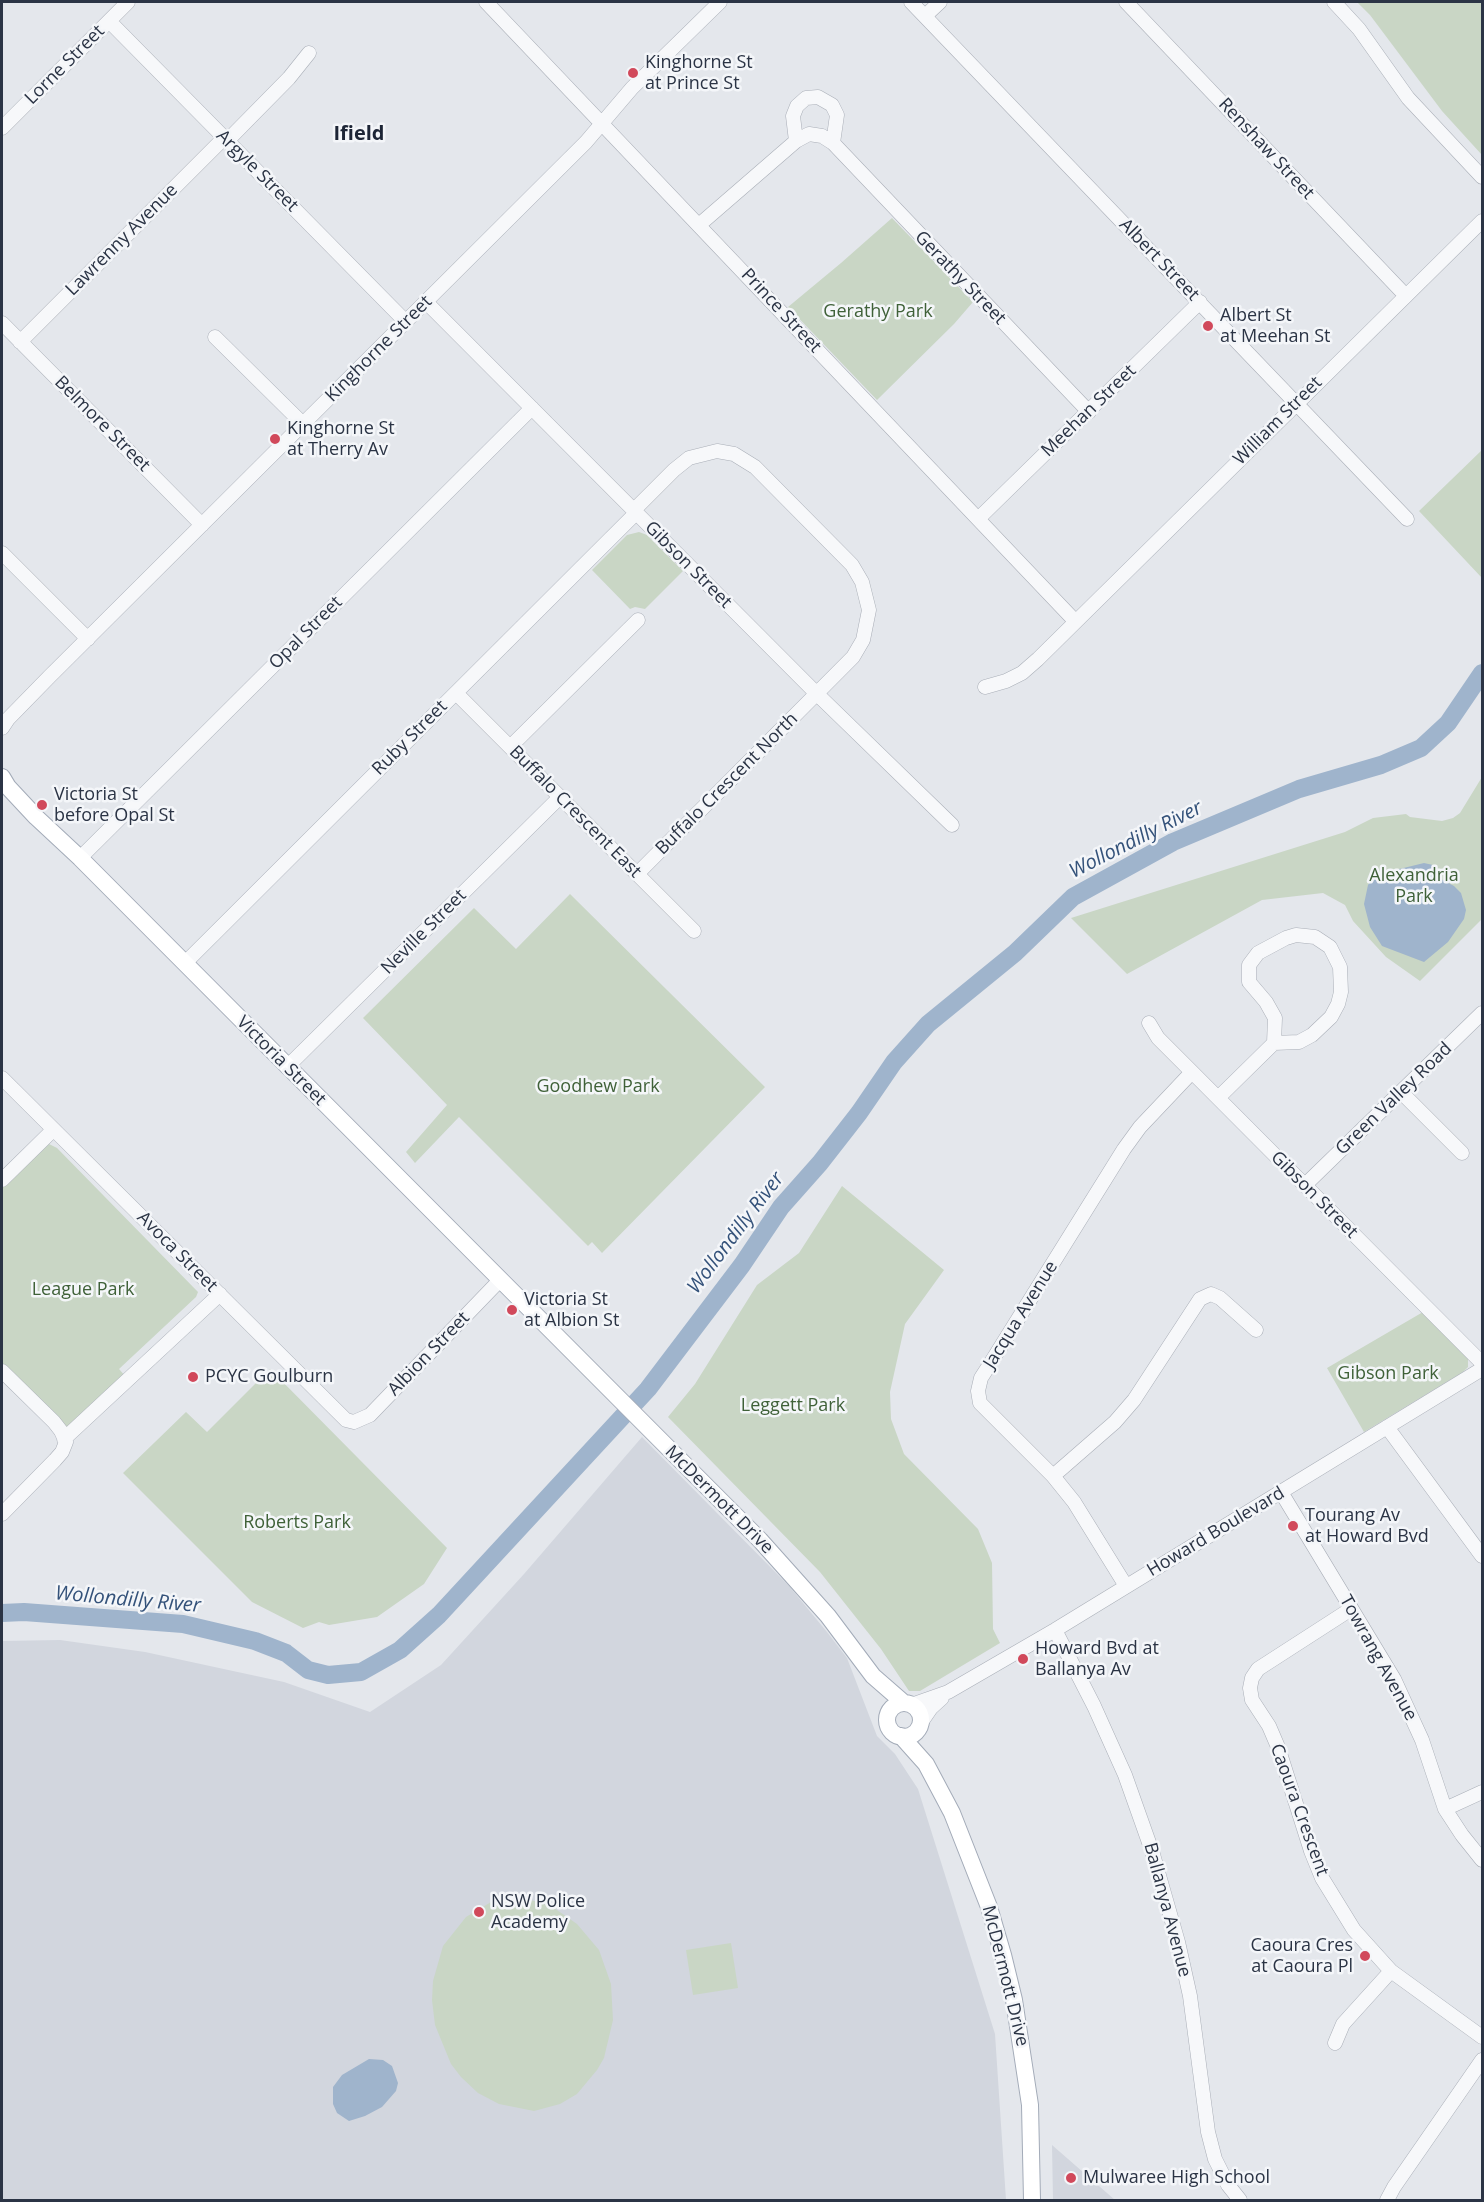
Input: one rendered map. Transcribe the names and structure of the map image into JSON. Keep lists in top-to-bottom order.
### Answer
{
  "streets": {
    "main road": ["Victoria Street", "McDermott Drive"],
    "street": [
      "Lorne Street",
      "Renshaw Street",
      "Argyle Street",
      "Lawrenny Avenue",
      "Albert Street",
      "Gerathy Street",
      "Prince Street",
      "Kinghorne Street",
      "Meehan Street",
      "William Street",
      "Belmore Street",
      "Gibson Street",
      "Opal Street",
      "Ruby Street",
      "Buffalo Crescent North",
      "Buffalo Crescent East",
      "Neville Street",
      "Green Valley Road",
      "Avoca Street",
      "Jacqua Avenue",
      "Albion Street",
      "Howard Boulevard",
      "Towrang Avenue",
      "Caoura Crescent",
      "Ballanya Avenue"
    ]
  },
  "crossings": [
    ["Lorne Street", "Argyle Street"],
    ["Renshaw Street", "William Street"],
    ["Argyle Street", "Lawrenny Avenue"],
    ["Argyle Street", "Kinghorne Street"],
    ["Lawrenny Avenue", "Belmore Street"],
    ["Albert Street", "Meehan Street"],
    ["Albert Street", "William Street"],
    ["Gerathy Street", "Meehan Street"],
    ["Prince Street", "Kinghorne Street"],
    ["Prince Street", "Meehan Street"],
    ["Prince Street", "William Street"],
    ["Kinghorne Street", "Belmore Street"],
    ["Kinghorne Street", "Gibson Street"],
    ["Gibson Street", "Opal Street"],
    ["Gibson Street", "Ruby Street"],
    ["Gibson Street", "Buffalo Crescent North"],
    ["Gibson Street", "Green Valley Road"],
    ["Gibson Street", "Jacqua Avenue"],
    ["Opal Street", "Victoria Street"],
    ["Ruby Street", "Buffalo Crescent North"],
    ["Ruby Street", "Buffalo Crescent East"],
    ["Ruby Street", "Victoria Street"],
    ["Buffalo Crescent North", "Buffalo Crescent East"],
    ["Buffalo Crescent East", "Neville Street"],
    ["Neville Street", "Victoria Street"],
    ["Victoria Street", "Albion Street"],
    ["Victoria Street", "McDermott Drive"],
    ["Avoca Street", "Albion Street"],
    ["Jacqua Avenue", "Howard Boulevard"],
    ["McDermott Drive", "Howard Boulevard"],
    ["Howard Boulevard", "Towrang Avenue"],
    ["Howard Boulevard", "Ballanya Avenue"],
    ["Towrang Avenue", "Caoura Crescent"]
  ],
  "districts": ["Ifield"],
  "water": ["Wollondilly River"],
  "parks": [
    "Gerathy Park",
    "Alexandria Park",
    "Goodhew Park",
    "League Park",
    "Gibson Park",
    "Leggett Park",
    "Roberts Park"
  ],
  "places": [
    "Kinghorne St at Prince St",
    "Albert St at Meehan St",
    "Kinghorne St at Therry Av",
    "Victoria St before Opal St",
    "Victoria St at Albion St",
    "PCYC Goulburn",
    "Tourang Av at Howard Bvd",
    "Howard Bvd at Ballanya Av",
    "NSW Police Academy",
    "Caoura Cres at Caoura Pl",
    "Mulwaree High School"
  ]
}
